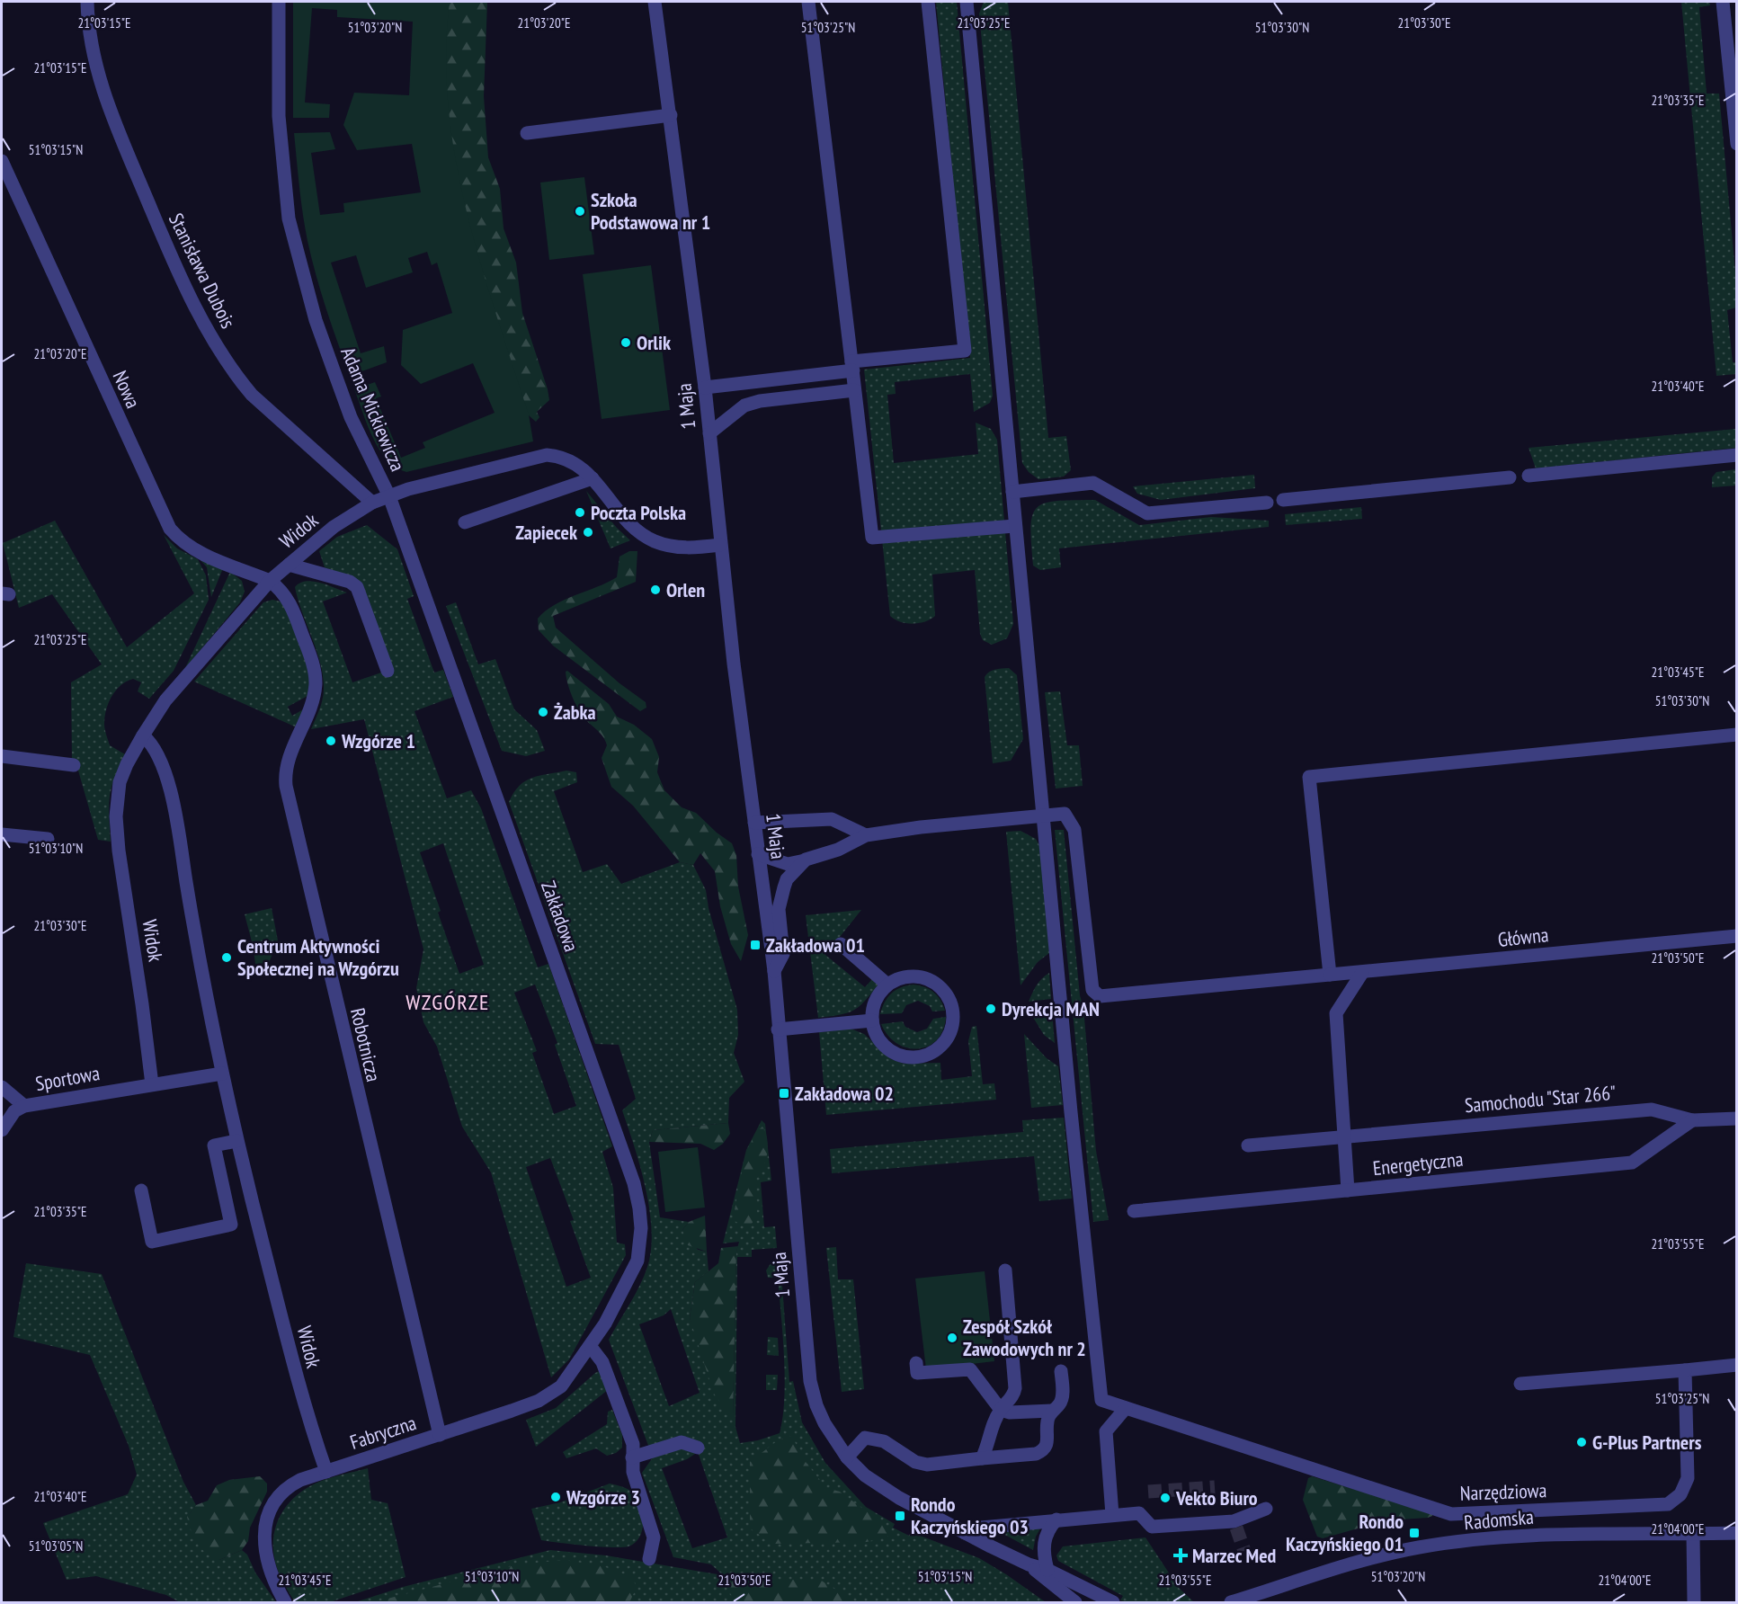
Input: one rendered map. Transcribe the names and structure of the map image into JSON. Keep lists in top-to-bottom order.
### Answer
{
  "streets": {
    "street": [
      "Stanisława Dubois",
      "Nowa",
      "1 Maja",
      "Adama Mickiewicza",
      "Widok",
      "Zakładowa",
      "Główna",
      "Robotnicza",
      "Sportowa",
      "Samochodu \"Star 266\"",
      "Energetyczna",
      "Fabryczna",
      "Narzędziowa",
      "Radomska"
    ]
  },
  "crossings": [
    ["Stanisława Dubois", "Widok"],
    ["Nowa", "Widok"],
    ["Nowa", "Robotnicza"],
    ["1 Maja", "Adama Mickiewicza"],
    ["Adama Mickiewicza", "Widok"],
    ["Adama Mickiewicza", "Zakładowa"],
    ["Widok", "Zakładowa"],
    ["Widok", "Robotnicza"],
    ["Widok", "Sportowa"],
    ["Widok", "Fabryczna"],
    ["Zakładowa", "Fabryczna"],
    ["Główna", "Narzędziowa"],
    ["Robotnicza", "Fabryczna"],
    ["Samochodu \"Star 266\"", "Energetyczna"]
  ],
  "districts": ["WZGÓRZE"],
  "places": {
    "other": [
      "Szkoła Podstawowa nr 1",
      "Orlik",
      "Poczta Polska",
      "Zapiecek",
      "Orlen",
      "Żabka",
      "Wzgórze 1",
      "Centrum Aktywności Społecznej na Wzgórzu",
      "Dyrekcja MAN",
      "Zespół Szkół Zawodowych nr 2",
      "G-Plus Partners",
      "Wzgórze 3",
      "Vekto Biuro"
    ],
    "transit": [
      "Zakładowa 01",
      "Zakładowa 02",
      "Rondo Kaczyńskiego 03",
      "Rondo Kaczyńskiego 01"
    ],
    "health": ["Marzec Med"]
  },
  "coordinates": [
    "21°03'15\"E",
    "21°03'25\"E",
    "21°03'30\"E",
    "21°03'20\"E",
    "51°03'30\"N",
    "51°03'20\"N",
    "51°03'25\"N",
    "21°03'35\"E",
    "51°03'15\"N",
    "21°03'40\"E",
    "21°03'45\"E",
    "51°03'10\"N",
    "21°03'50\"E",
    "21°03'55\"E",
    "21°04'00\"E",
    "51°03'05\"N"
  ]
}
